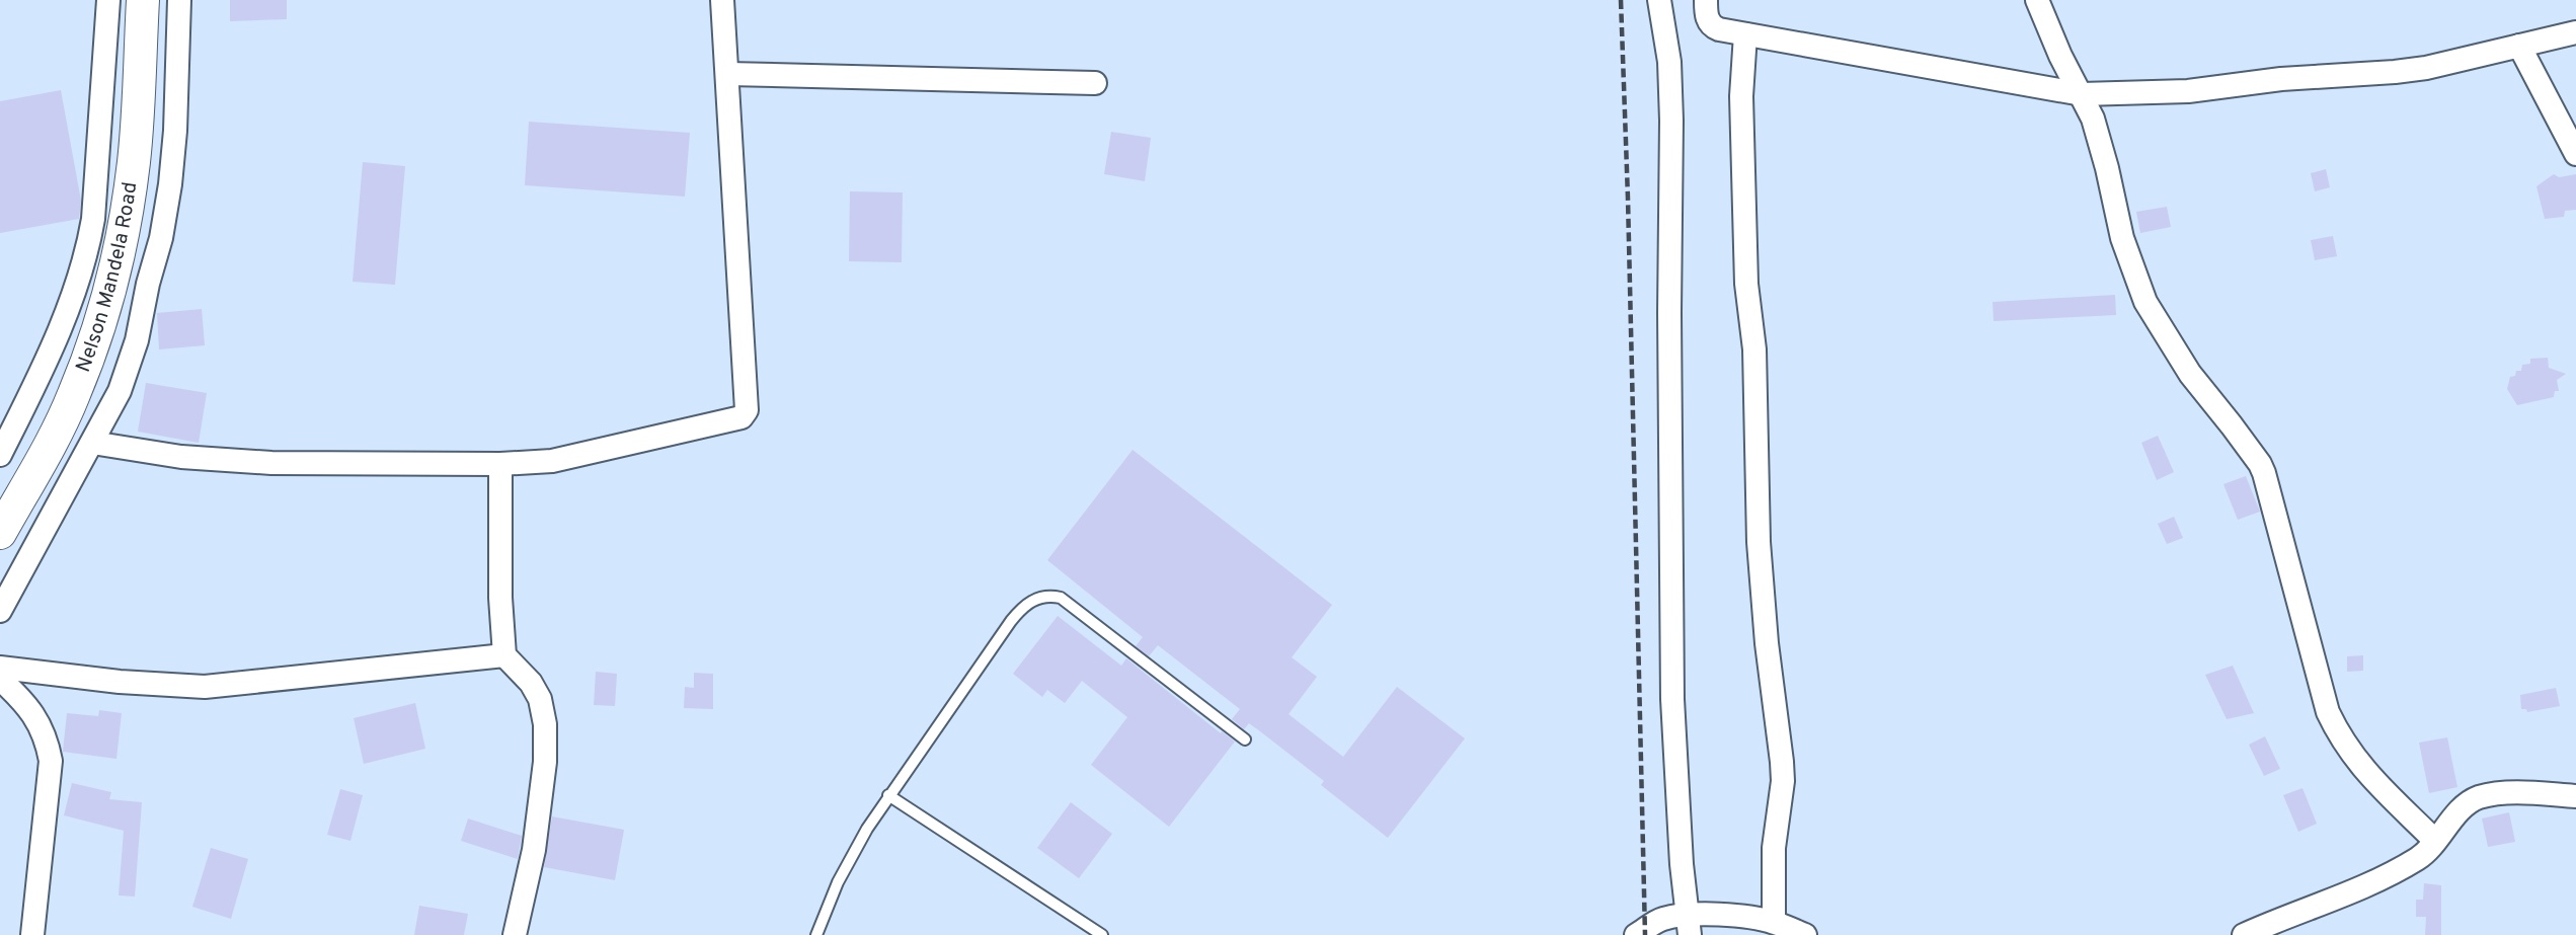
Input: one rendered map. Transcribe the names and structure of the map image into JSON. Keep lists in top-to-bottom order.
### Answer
{
  "streets": {
    "main road": ["Nelson Mandela Road"]
  }
}
